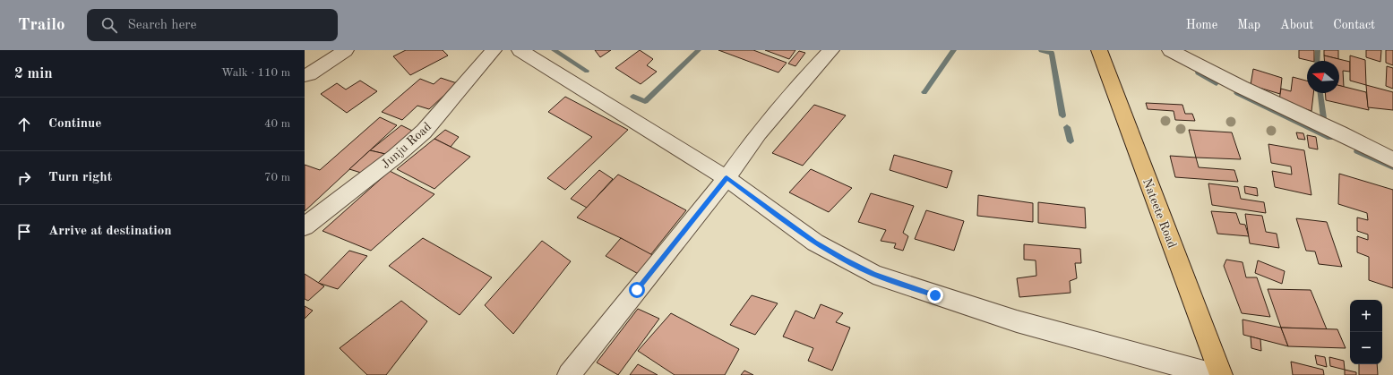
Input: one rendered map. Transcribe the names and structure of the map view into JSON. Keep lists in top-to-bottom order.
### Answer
{
  "streets": {
    "main road": ["Nateete Road"],
    "street": ["Junju Road"]
  },
  "north": "left",
  "page": {
    "header": "Trailo",
    "search": "Search here",
    "nav": [
      "Home",
      "Map",
      "About",
      "Contact"
    ],
    "heading": ["2 min", "Walk · 110 m"],
    "list": [
      ["Continue", "40 m"],
      ["Turn right", "70 m"],
      "Arrive at destination"
    ],
    "map_buttons": ["+", "−"]
  }
}
